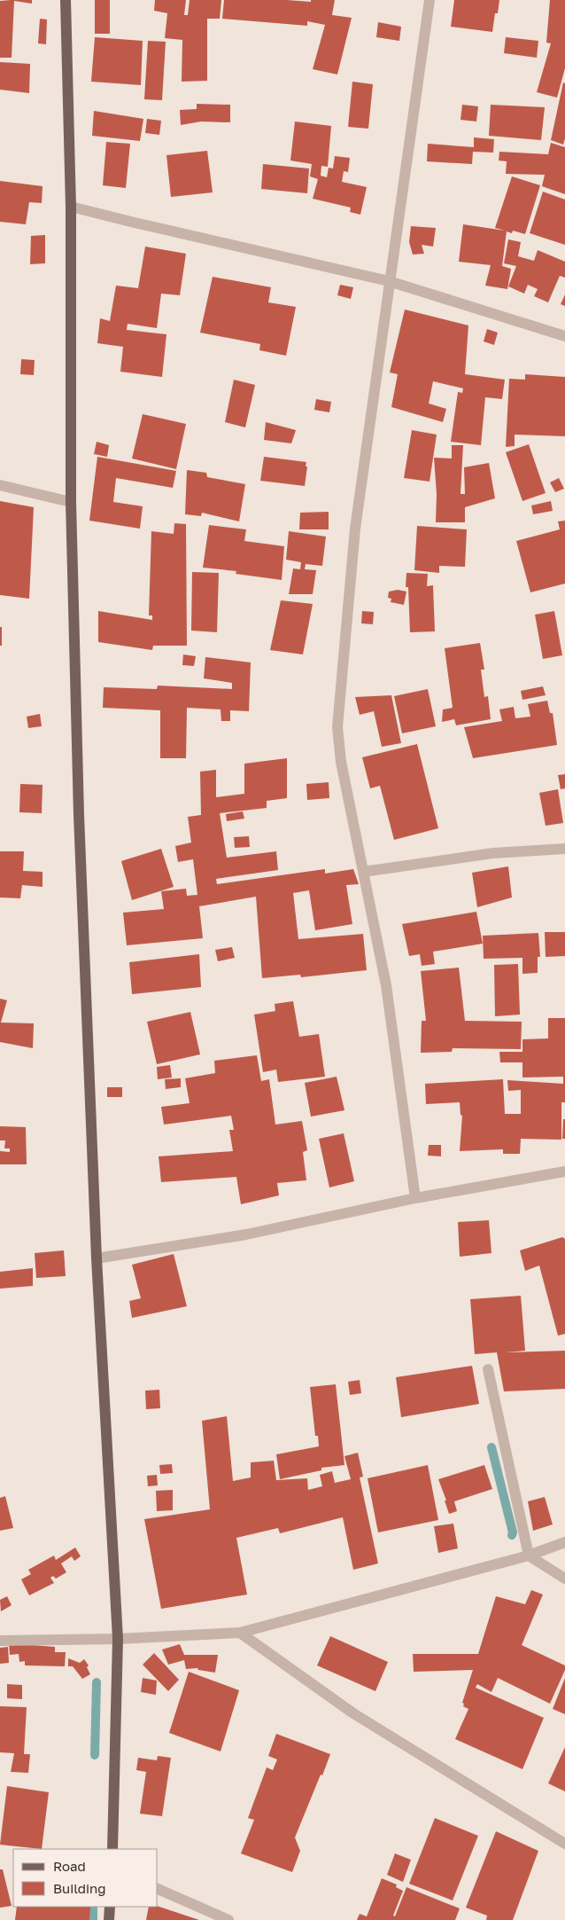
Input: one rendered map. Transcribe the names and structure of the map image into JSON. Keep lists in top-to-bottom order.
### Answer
{
  "legend": ["Road", "Building"]
}
